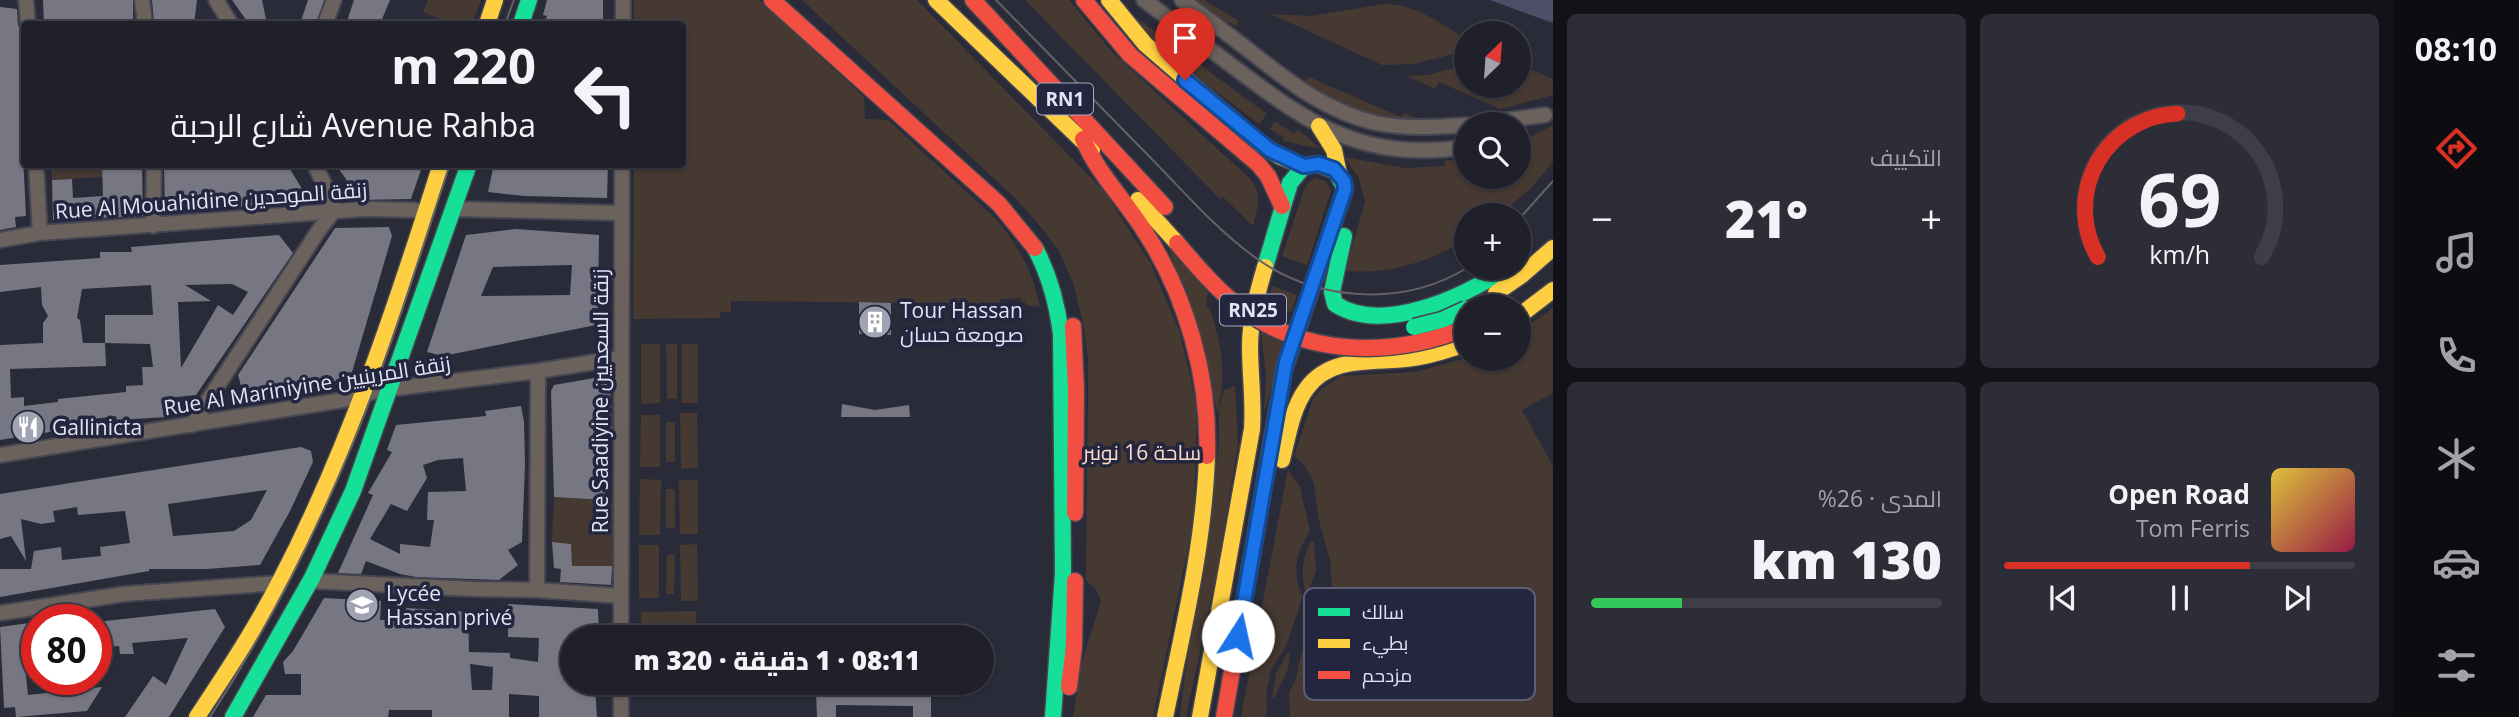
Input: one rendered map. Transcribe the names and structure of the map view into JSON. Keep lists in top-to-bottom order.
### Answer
{
  "streets": {
    "main road": ["RN1", "RN25"],
    "street": ["Rue Al Mouahidine زنقة الموحدين", "Rue Al Mariniyine زنقة المرينيين", "Rue Saadiyine زنقة السعديين"]
  },
  "crossings": [
    ["Rue Al Mariniyine زنقة المرينيين", "Rue Saadiyine زنقة السعديين"]
  ],
  "parks": ["ساحة 16 نونبر"],
  "places": {
    "building": ["Tour Hassan صومعة حسان"],
    "restaurant": ["Gallinicta"],
    "school or university": ["Lycée Hassan privé"]
  },
  "legend": ["سالك", "بطيء", "مزدحم"],
  "north": "top right",
  "page": {
    "tabs": "08:10",
    "tile": [
      "التكييف",
      ["المدى · 26%", "130 km"]
    ],
    "map_buttons": ["+", "−"],
    "turn": ["220 m", "Avenue Rahba شارع الرحبة"],
    "heat": ["−", "21°", "+"],
    "song": ["Open Road", "Tom Ferris"],
    "limit": "80",
    "trip": "08:11 · 1 دقيقة · 320 m",
    "gauge": ["69", "km/h"]
  }
}
